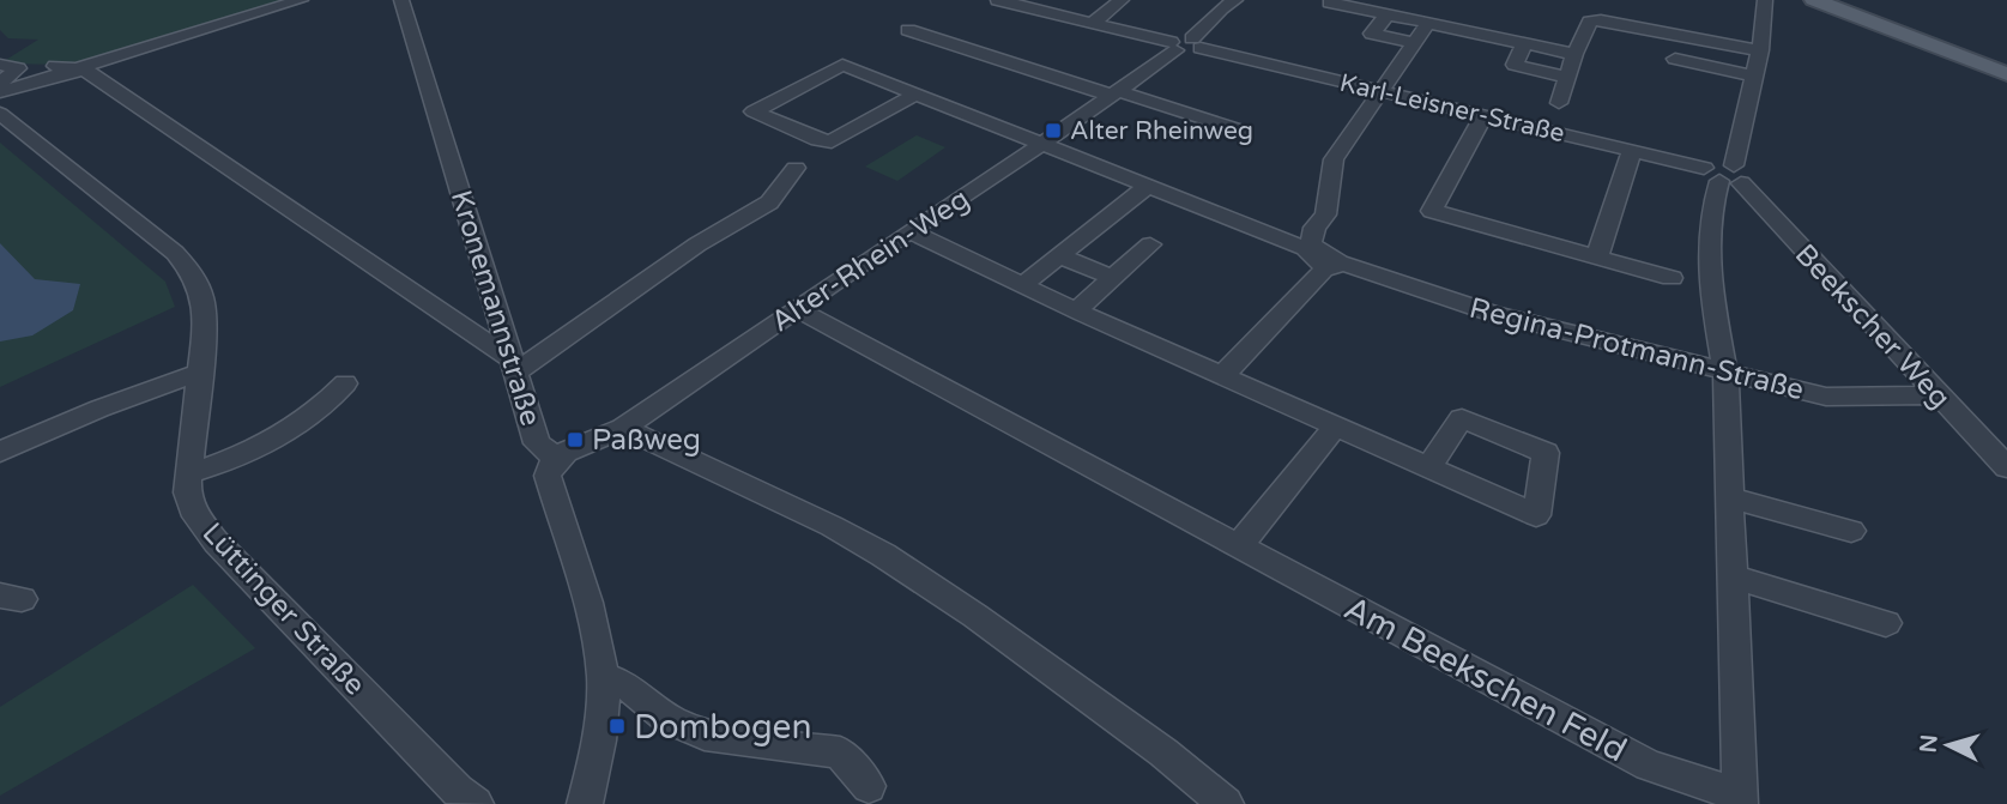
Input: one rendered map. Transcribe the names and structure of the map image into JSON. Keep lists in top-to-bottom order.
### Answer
{
  "streets": {
    "street": [
      "Karl-Leisner-Straße",
      "Alter-Rhein-Weg",
      "Kronemannstraße",
      "Beekscher Weg",
      "Regina-Protmann-Straße",
      "Lüttinger Straße",
      "Am Beekschen Feld"
    ]
  },
  "crossings": [
    ["Karl-Leisner-Straße", "Alter-Rhein-Weg"],
    ["Karl-Leisner-Straße", "Beekscher Weg"],
    ["Alter-Rhein-Weg", "Kronemannstraße"],
    ["Alter-Rhein-Weg", "Regina-Protmann-Straße"],
    ["Alter-Rhein-Weg", "Am Beekschen Feld"],
    ["Beekscher Weg", "Regina-Protmann-Straße"]
  ],
  "places": {
    "transit": ["Alter Rheinweg", "Paßweg", "Dombogen"]
  },
  "north": "left"
}
